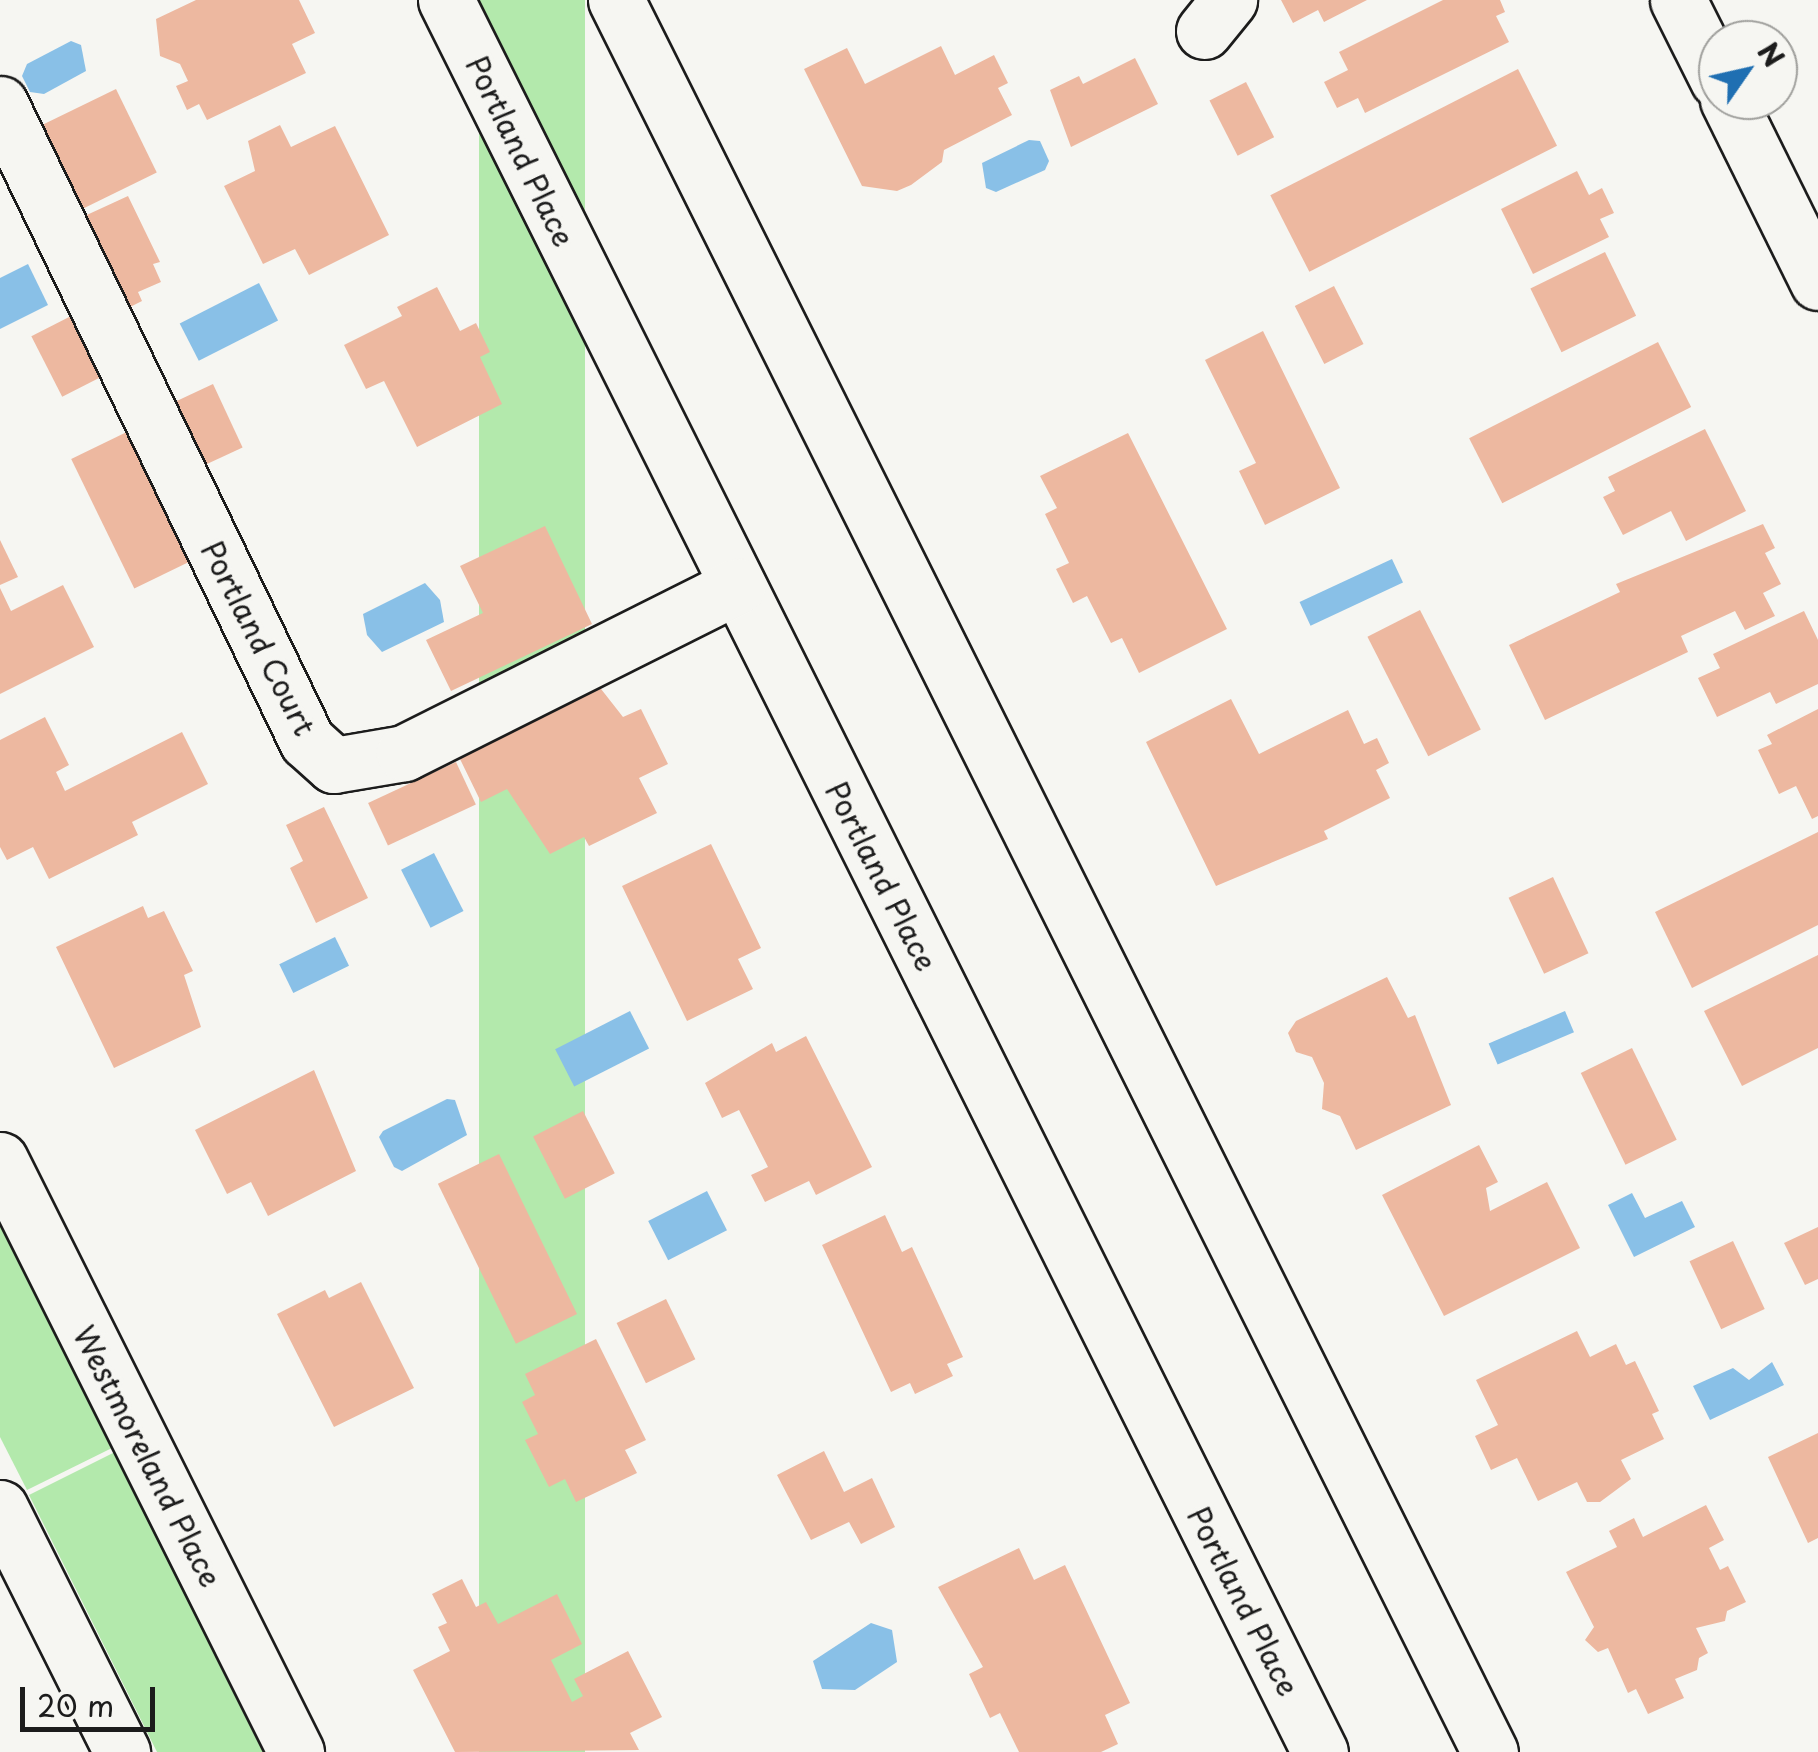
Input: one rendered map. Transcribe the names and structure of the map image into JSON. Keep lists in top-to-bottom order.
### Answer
{
  "streets": {
    "street": ["Portland Place", "Portland Court", "Westmoreland Place"]
  },
  "crossings": [
    ["Portland Place", "Portland Court"]
  ],
  "scale_bar": "20 m",
  "north": "top right"
}
